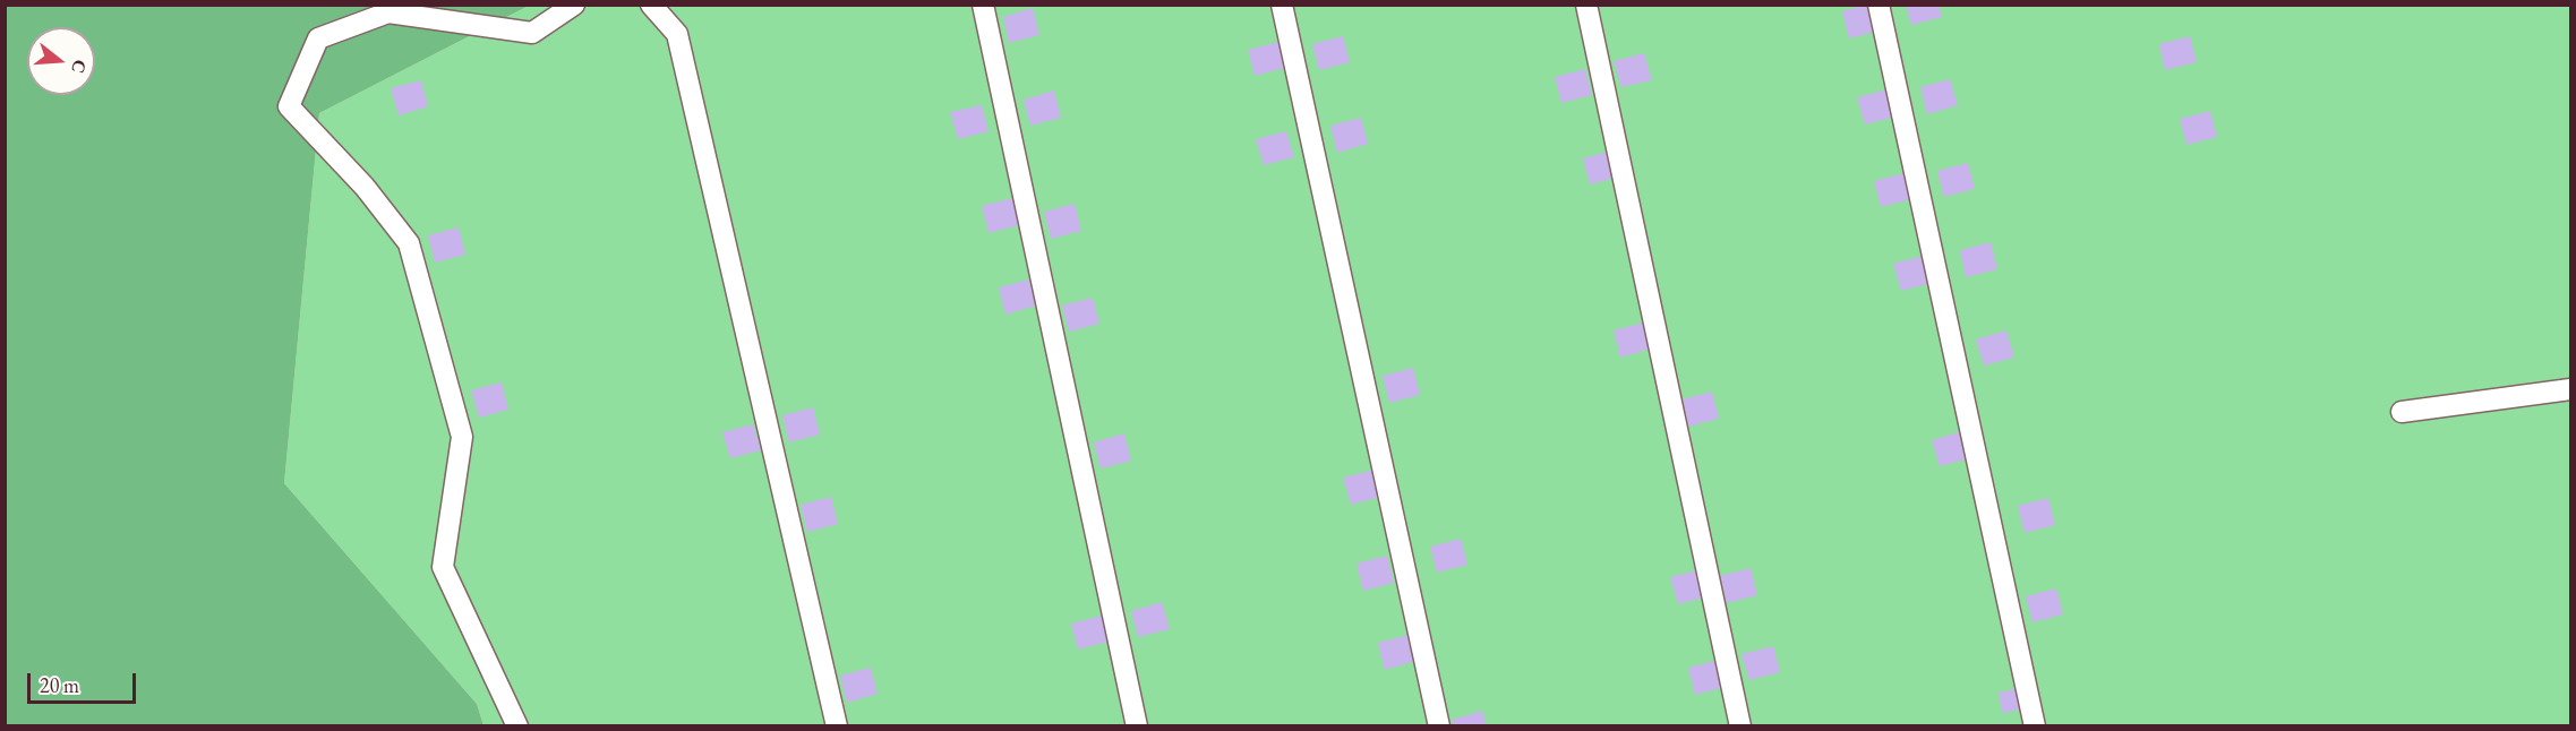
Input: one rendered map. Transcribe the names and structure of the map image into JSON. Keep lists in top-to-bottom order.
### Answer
{
  "scale_bar": "20 m",
  "north": "right"
}
